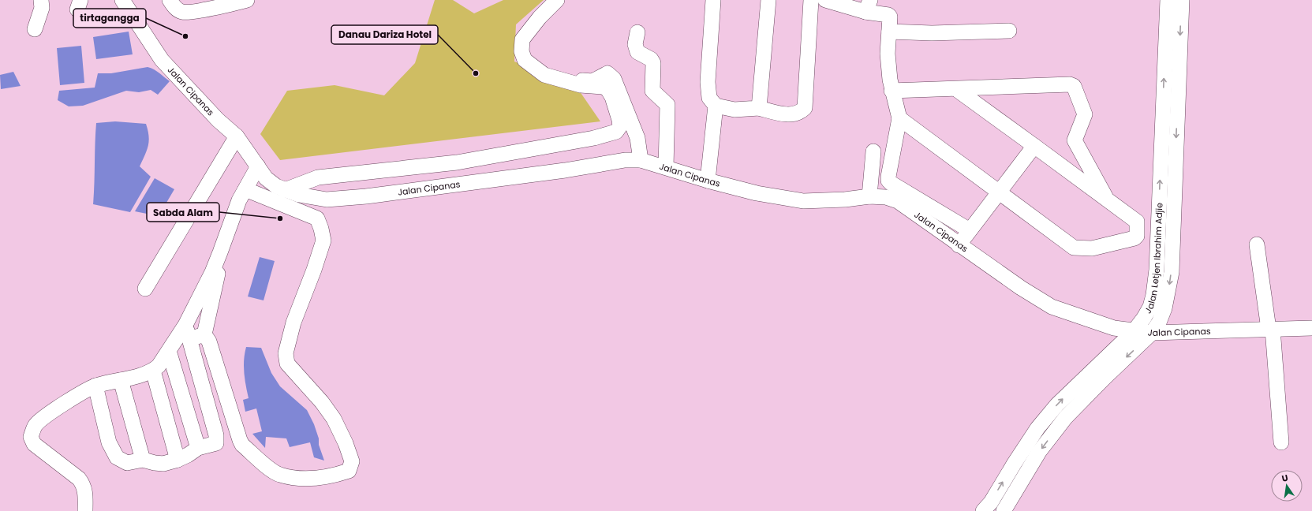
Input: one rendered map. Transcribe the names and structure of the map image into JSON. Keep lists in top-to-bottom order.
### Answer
{
  "streets": {
    "street": ["Jalan Cipanas", "Jalan Letjen Ibrahim Adjie"]
  },
  "crossings": [
    ["Jalan Cipanas", "Jalan Letjen Ibrahim Adjie"]
  ],
  "places": ["tirtagangga", "Danau Dariza Hotel", "Sabda Alam"],
  "north": "top"
}
